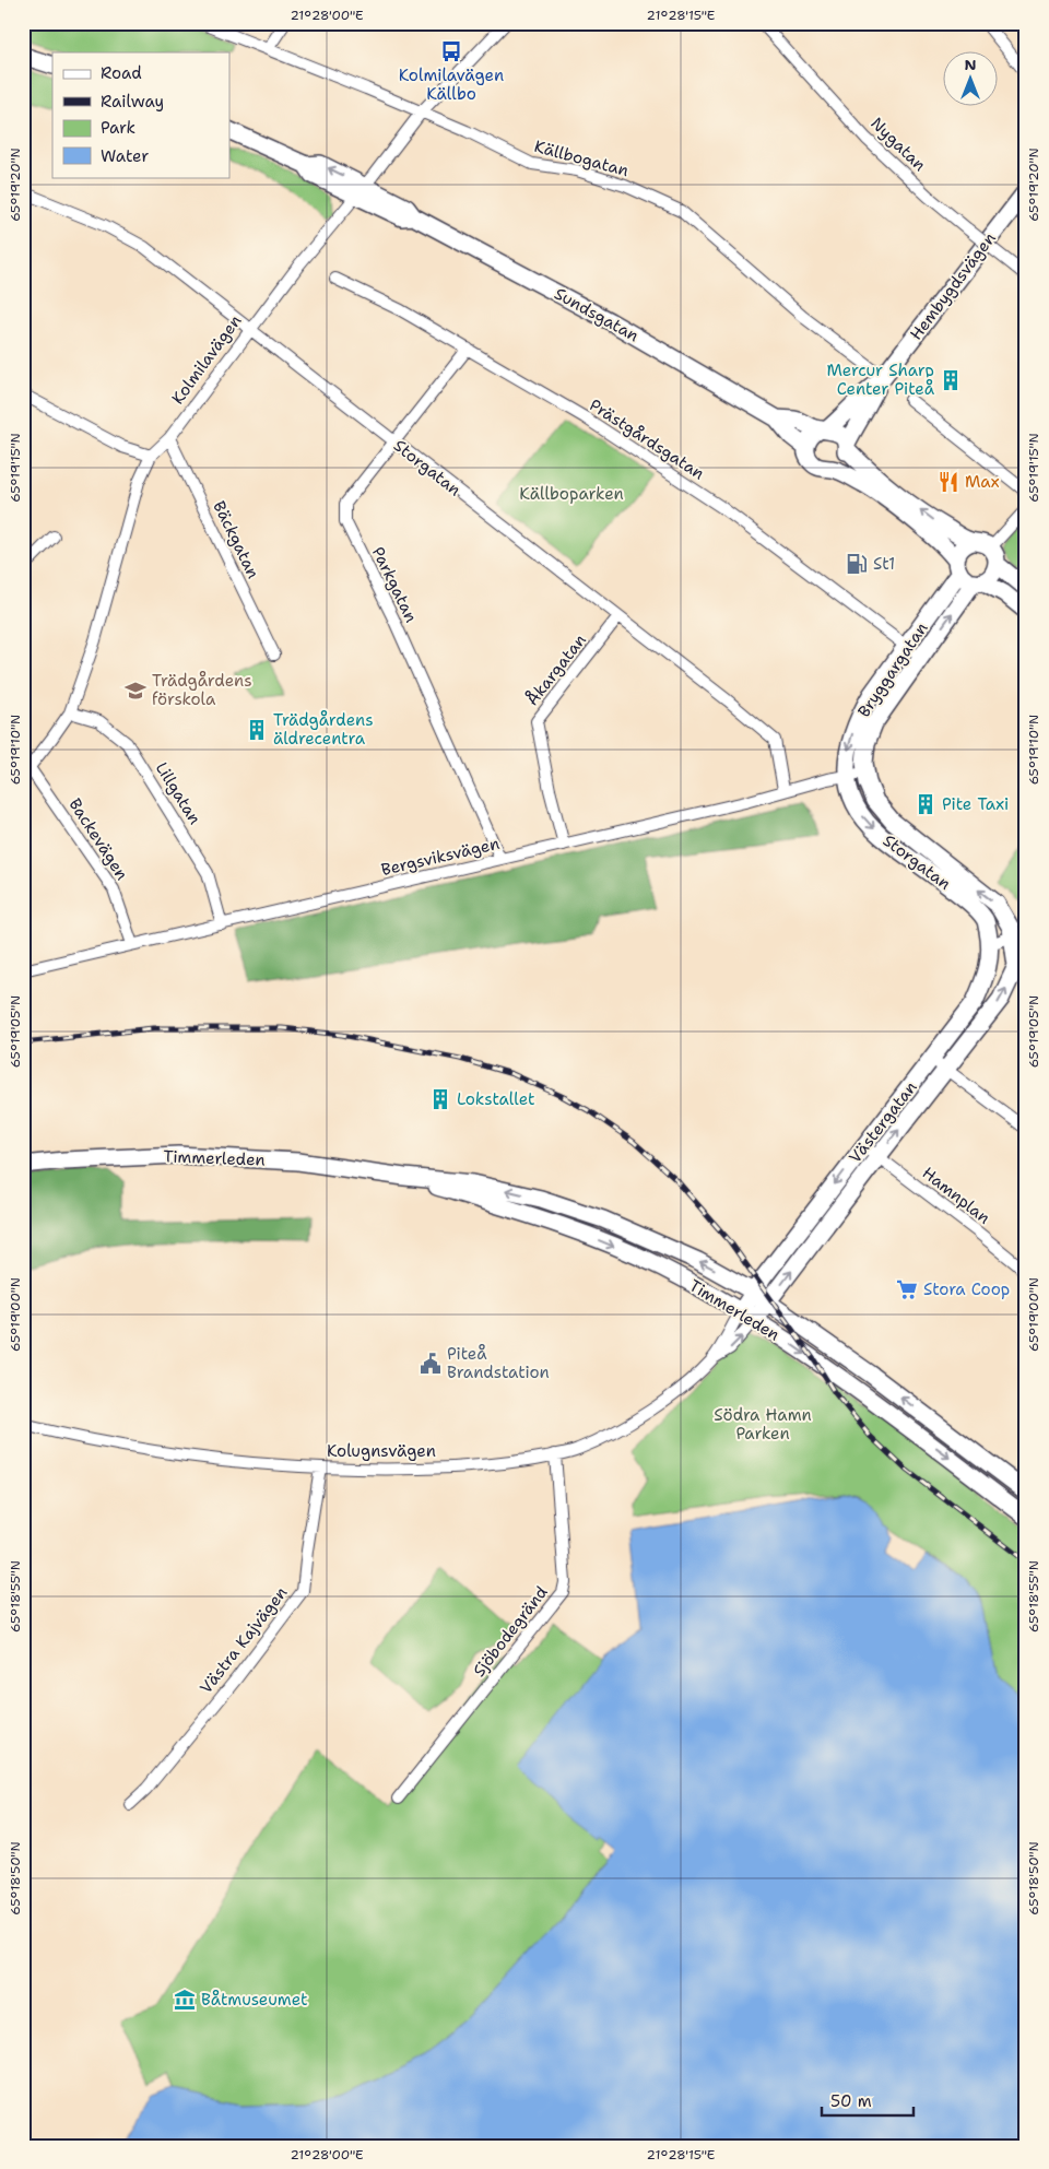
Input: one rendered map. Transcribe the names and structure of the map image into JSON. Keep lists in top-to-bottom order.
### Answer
{
  "streets": {
    "main road": [
      "Hembygdsvägen",
      "Sundsgatan",
      "Storgatan",
      "Bryggargatan",
      "Västergatan",
      "Timmerleden"
    ],
    "street": [
      "Nygatan",
      "Källbogatan",
      "Kolmilavägen",
      "Prästgårdsgatan",
      "Bäckgatan",
      "Parkgatan",
      "Åkargatan",
      "Lillgatan",
      "Backevägen",
      "Bergsviksvägen",
      "Hamnplan",
      "Kolugnsvägen",
      "Sjöbodegränd",
      "Västra Kajvägen"
    ]
  },
  "crossings": [
    ["Källbogatan", "Hembygdsvägen"],
    ["Källbogatan", "Kolmilavägen"],
    ["Hembygdsvägen", "Sundsgatan"],
    ["Sundsgatan", "Kolmilavägen"],
    ["Sundsgatan", "Bryggargatan"],
    ["Kolmilavägen", "Storgatan"],
    ["Kolmilavägen", "Bäckgatan"],
    ["Kolmilavägen", "Lillgatan"],
    ["Kolmilavägen", "Backevägen"],
    ["Prästgårdsgatan", "Parkgatan"],
    ["Prästgårdsgatan", "Bryggargatan"],
    ["Storgatan", "Parkgatan"],
    ["Storgatan", "Åkargatan"],
    ["Storgatan", "Bryggargatan"],
    ["Storgatan", "Bergsviksvägen"],
    ["Storgatan", "Västergatan"],
    ["Parkgatan", "Bergsviksvägen"],
    ["Åkargatan", "Bergsviksvägen"],
    ["Bryggargatan", "Bergsviksvägen"],
    ["Lillgatan", "Bergsviksvägen"],
    ["Backevägen", "Bergsviksvägen"],
    ["Västergatan", "Timmerleden"],
    ["Västergatan", "Hamnplan"],
    ["Västergatan", "Kolugnsvägen"],
    ["Timmerleden", "Kolugnsvägen"],
    ["Kolugnsvägen", "Sjöbodegränd"],
    ["Kolugnsvägen", "Västra Kajvägen"]
  ],
  "parks": ["Källboparken", "Södra Hamn Parken"],
  "places": {
    "bus stop": ["Kolmilavägen Källbo"],
    "building": [
      "Mercur Sharp Center Piteå",
      "Trädgårdens äldrecentra",
      "Pite Taxi",
      "Lokstallet"
    ],
    "restaurant": ["Max"],
    "fuel station": ["St1"],
    "school or university": ["Trädgårdens förskola"],
    "supermarket": ["Stora Coop"],
    "public building": ["Piteå Brandstation"],
    "museum": ["Båtmuseumet"]
  },
  "legend": [
    "Road",
    "Railway",
    "Park",
    "Water"
  ],
  "scale_bar": "50 m",
  "north": "top",
  "coordinates": [
    "21°28'00\"E",
    "21°28'15\"E",
    "65°19'20\"N",
    "65°19'15\"N",
    "65°19'10\"N",
    "65°19'05\"N",
    "65°19'00\"N",
    "65°18'55\"N",
    "65°18'50\"N"
  ]
}
